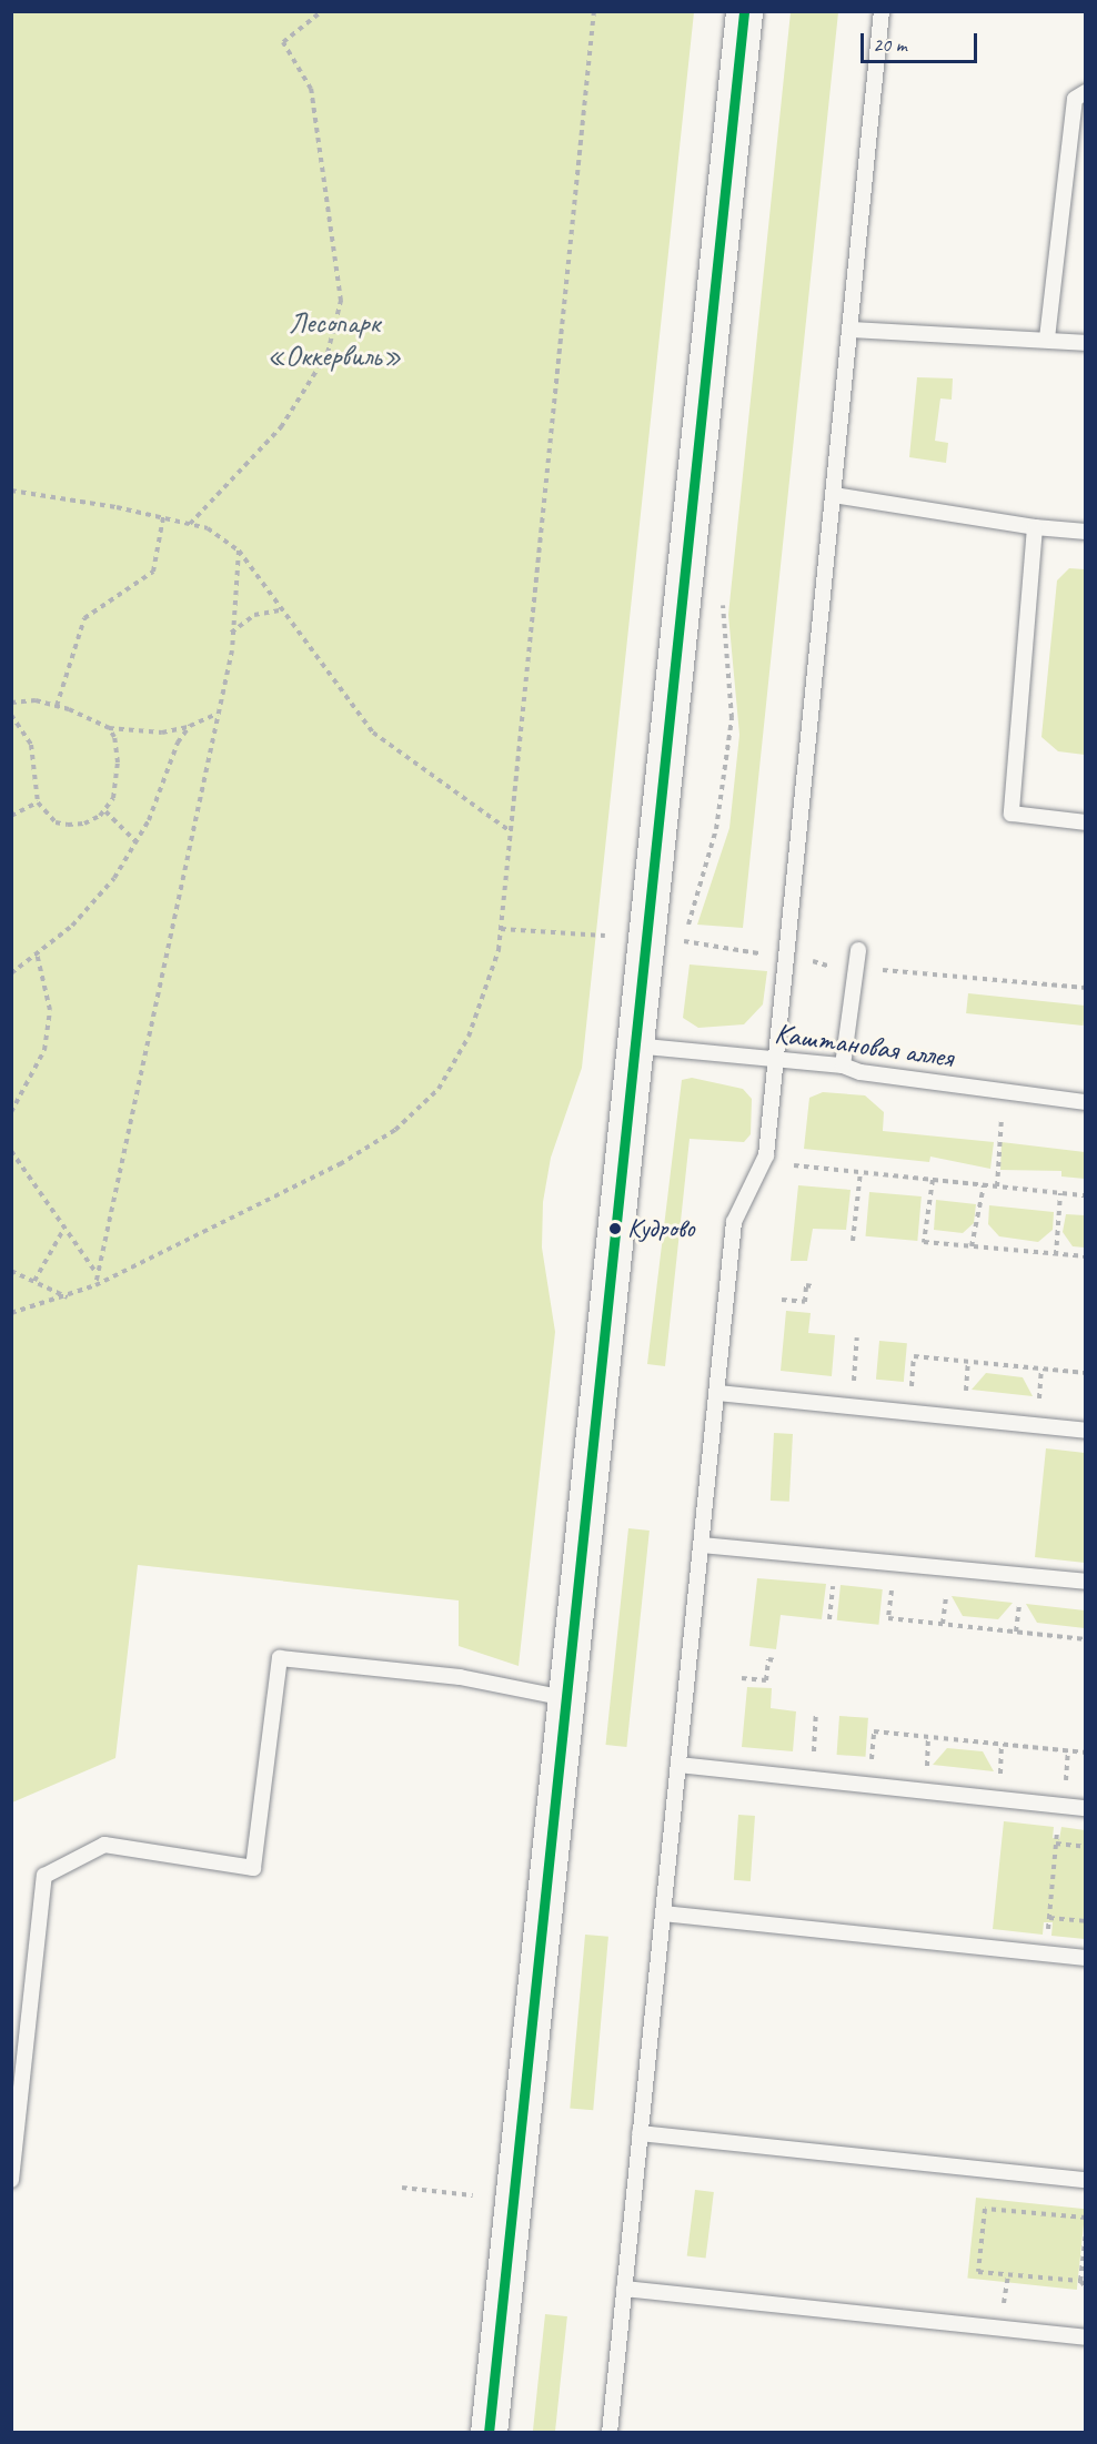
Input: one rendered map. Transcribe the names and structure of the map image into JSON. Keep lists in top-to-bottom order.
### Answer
{
  "streets": {
    "lane": ["Каштановая аллея"]
  },
  "parks": ["Лесопарк «Оккервиль»"],
  "places": ["Кудрово"],
  "scale_bar": "20 m"
}
